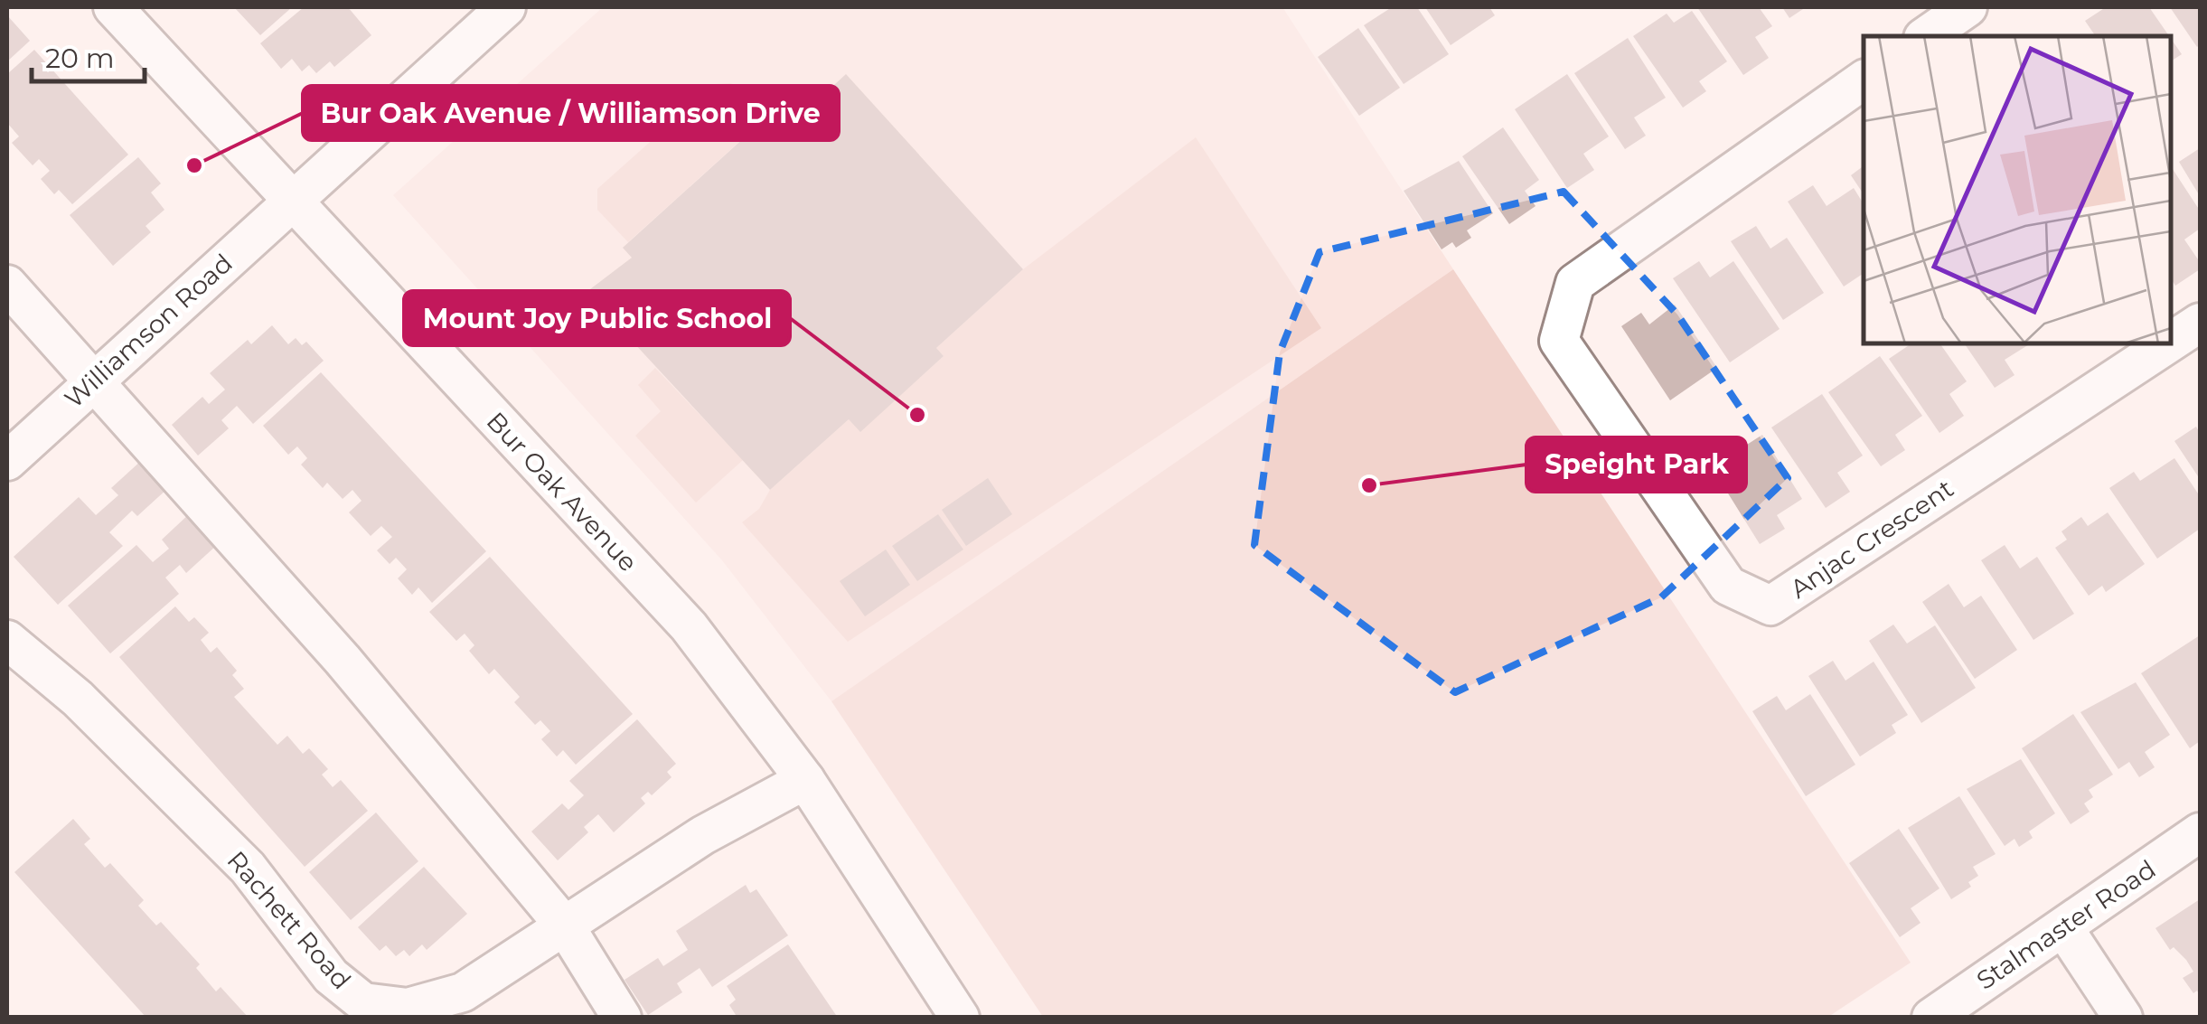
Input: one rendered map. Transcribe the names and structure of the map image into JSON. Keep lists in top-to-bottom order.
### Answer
{
  "streets": {
    "street": [
      "Williamson Road",
      "Bur Oak Avenue",
      "Anjac Crescent",
      "Rachett Road",
      "Stalmaster Road"
    ]
  },
  "crossings": [
    ["Williamson Road", "Bur Oak Avenue"],
    ["Bur Oak Avenue", "Rachett Road"]
  ],
  "places": ["Bur Oak Avenue / Williamson Drive", "Mount Joy Public School", "Speight Park"],
  "scale_bar": "20 m"
}
